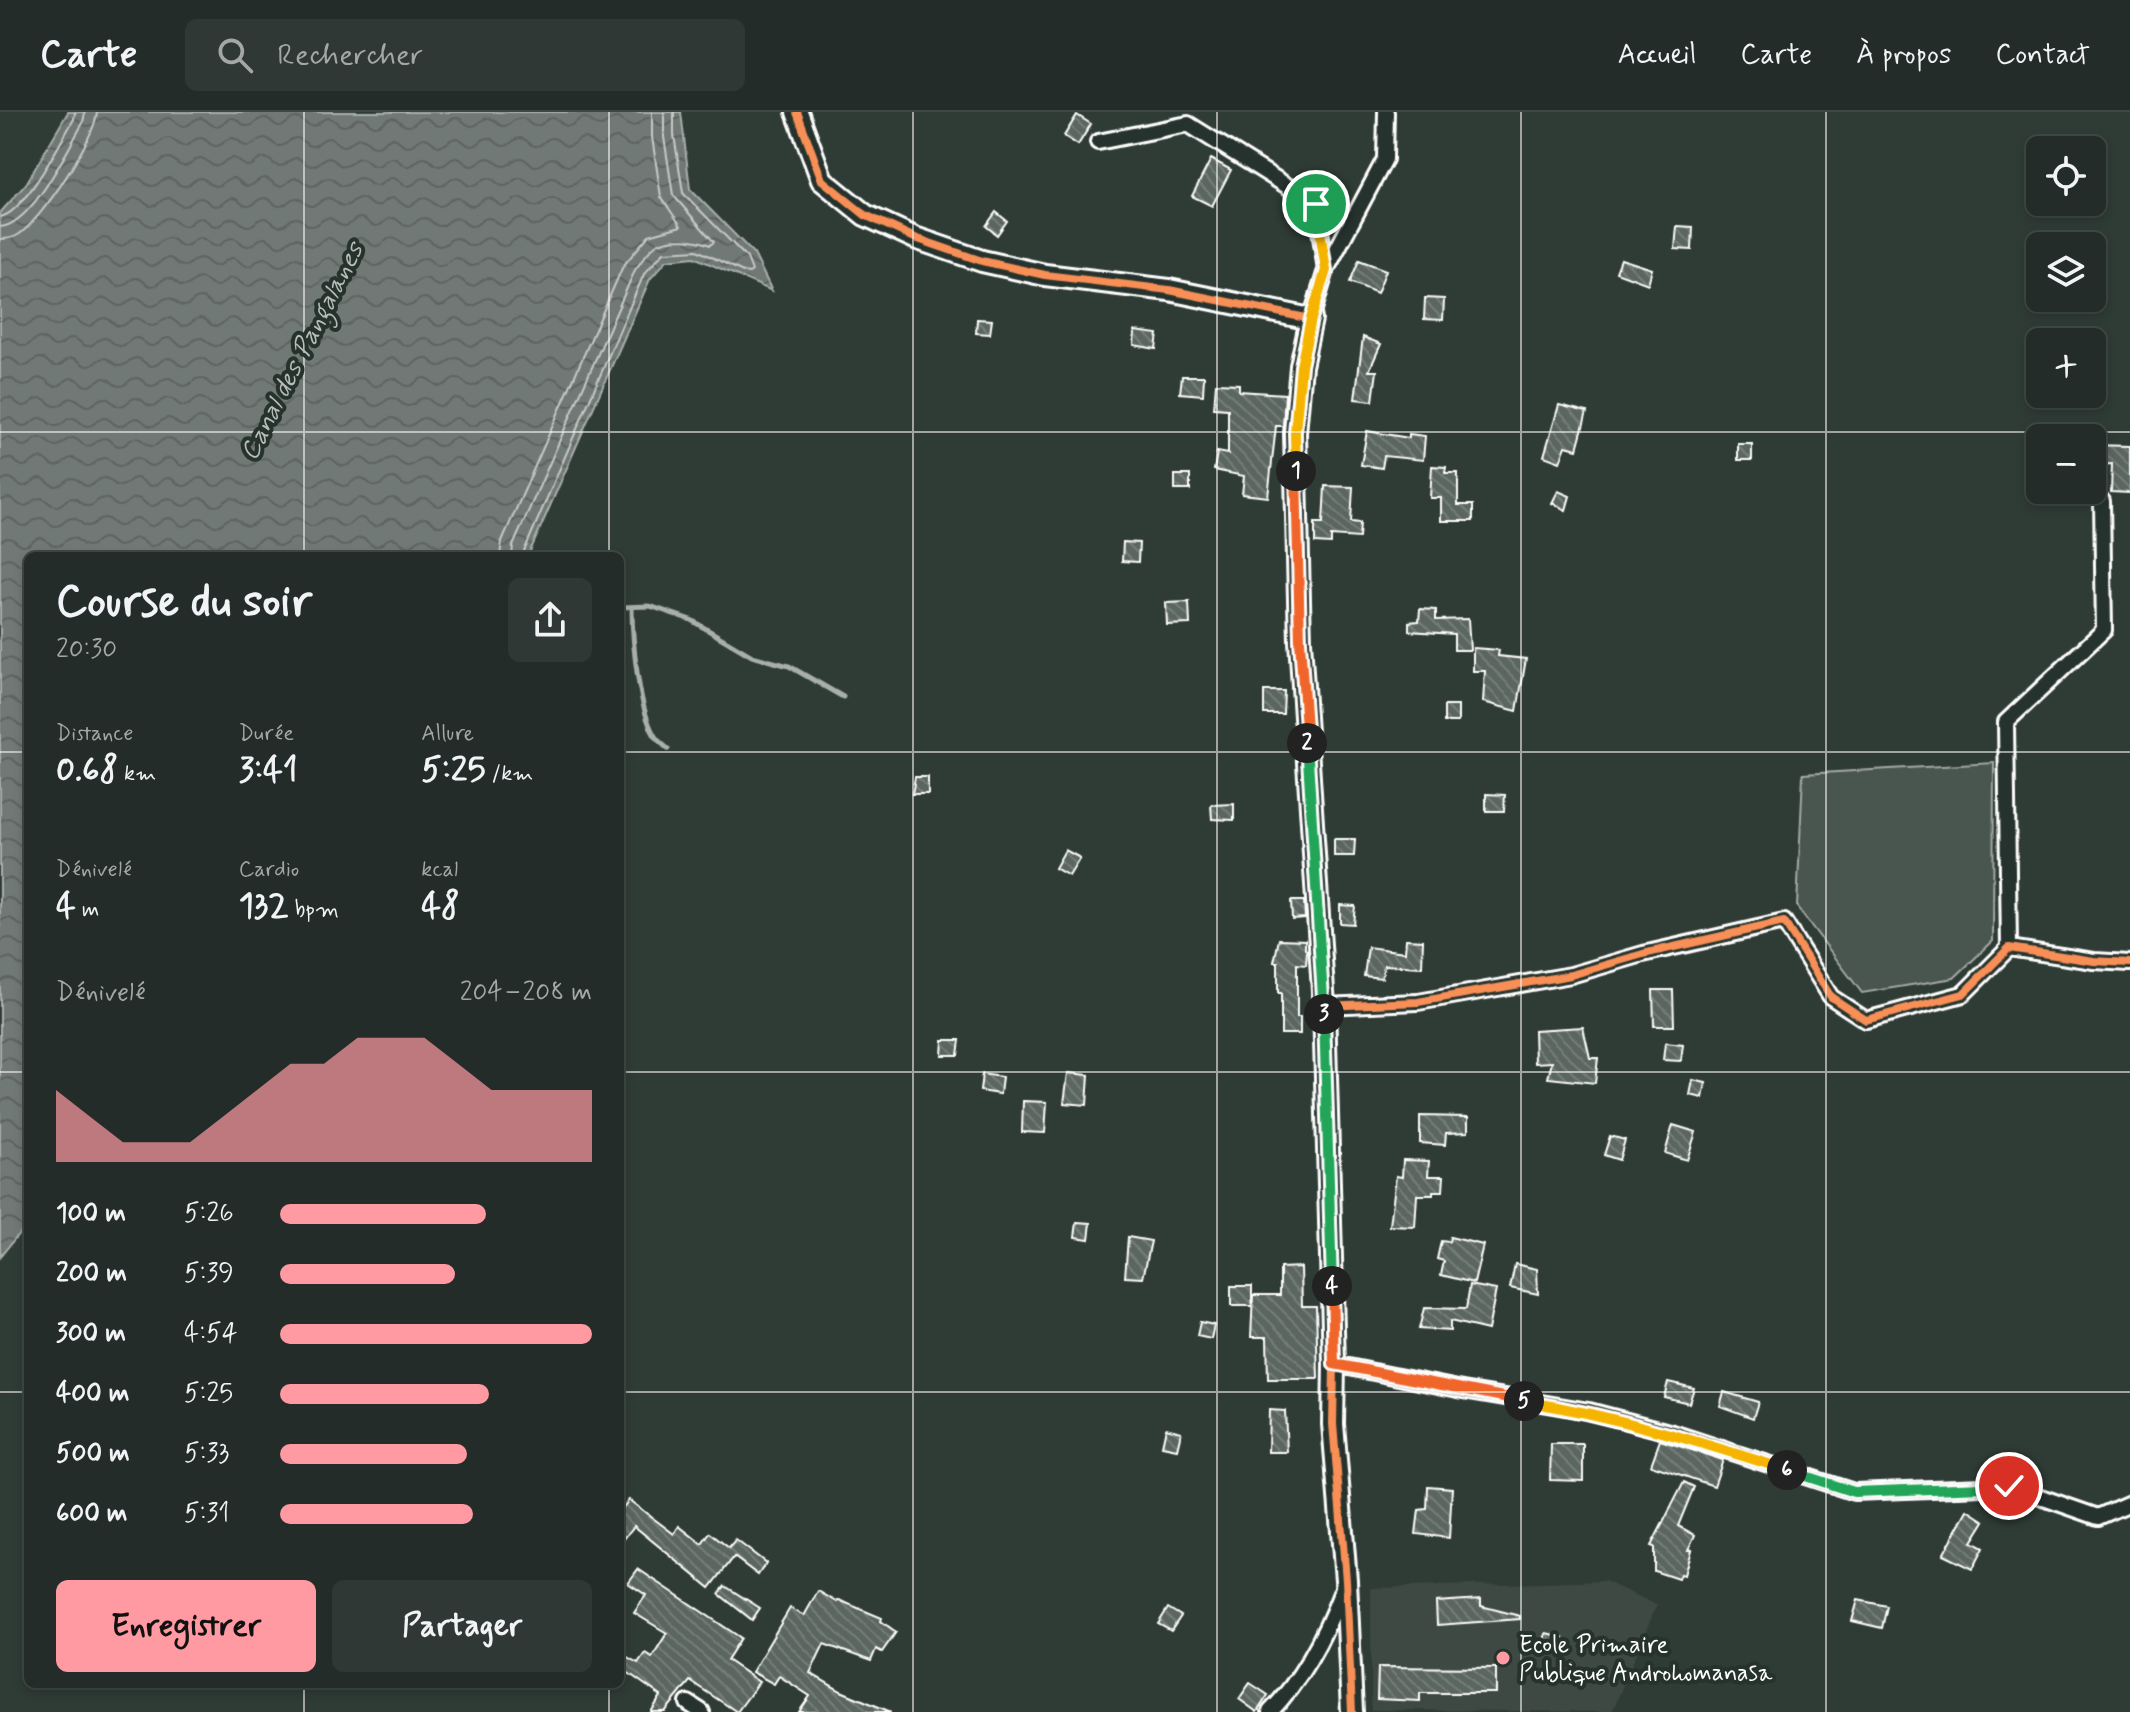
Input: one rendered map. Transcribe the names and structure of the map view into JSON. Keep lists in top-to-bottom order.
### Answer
{
  "water": ["Canal des Pangalanes"],
  "places": ["Ecole Primaire Publique Androhomanasa"],
  "page": {
    "header": "Carte",
    "search": "Rechercher",
    "nav": [
      "Accueil",
      "Carte",
      "À propos",
      "Contact"
    ],
    "map_buttons": ["+", "−"],
    "pins": [
      "1",
      "2",
      "3",
      "4",
      "5",
      "6"
    ],
    "heading": ["Course du soir", "20:30"],
    "stats": [
      ["Distance", "0.68 km"],
      ["Durée", "3:41"],
      ["Allure", "5:25 /km"],
      ["Dénivelé", "4 m"],
      ["Cardio", "132 bpm"],
      ["kcal", "48"]
    ],
    "chart": ["Dénivelé", "204–208 m"],
    "list": [
      {
        "name": "100 m",
        "note": "5:26"
      },
      {
        "name": "200 m",
        "note": "5:39"
      },
      {
        "name": "300 m",
        "note": "4:54"
      },
      {
        "name": "400 m",
        "note": "5:25"
      },
      {
        "name": "500 m",
        "note": "5:33"
      },
      {
        "name": "600 m",
        "note": "5:31"
      }
    ],
    "buttons": ["Enregistrer", "Partager"]
  }
}
